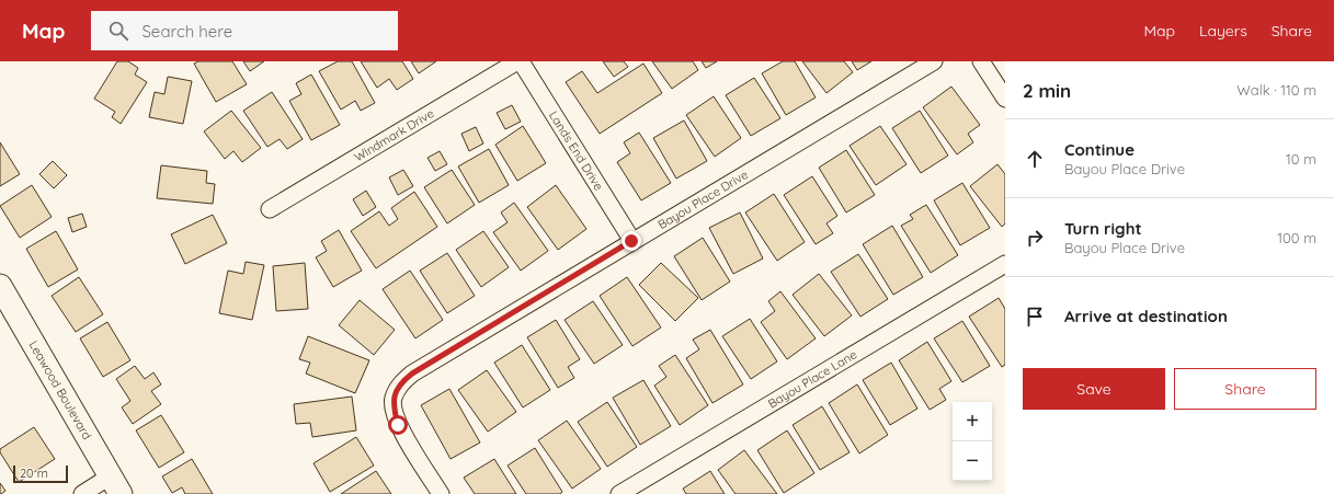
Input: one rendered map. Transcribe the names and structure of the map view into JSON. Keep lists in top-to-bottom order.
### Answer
{
  "streets": {
    "street": [
      "Windmark Drive",
      "Lands End Drive",
      "Bayou Place Drive",
      "Bayou Place Lane",
      "Leawood Boulevard"
    ]
  },
  "crossings": [
    ["Windmark Drive", "Lands End Drive"],
    ["Lands End Drive", "Bayou Place Drive"]
  ],
  "scale_bar": "20 m",
  "page": {
    "header": "Map",
    "search": "Search here",
    "nav": ["Map", "Layers", "Share"],
    "heading": ["2 min", "Walk · 110 m"],
    "list": [
      ["Continue", "Bayou Place Drive", "10 m"],
      ["Turn right", "Bayou Place Drive", "100 m"],
      "Arrive at destination"
    ],
    "buttons": ["Save", "Share"],
    "map_buttons": ["+", "−"],
    "scale": "20 m"
  }
}
